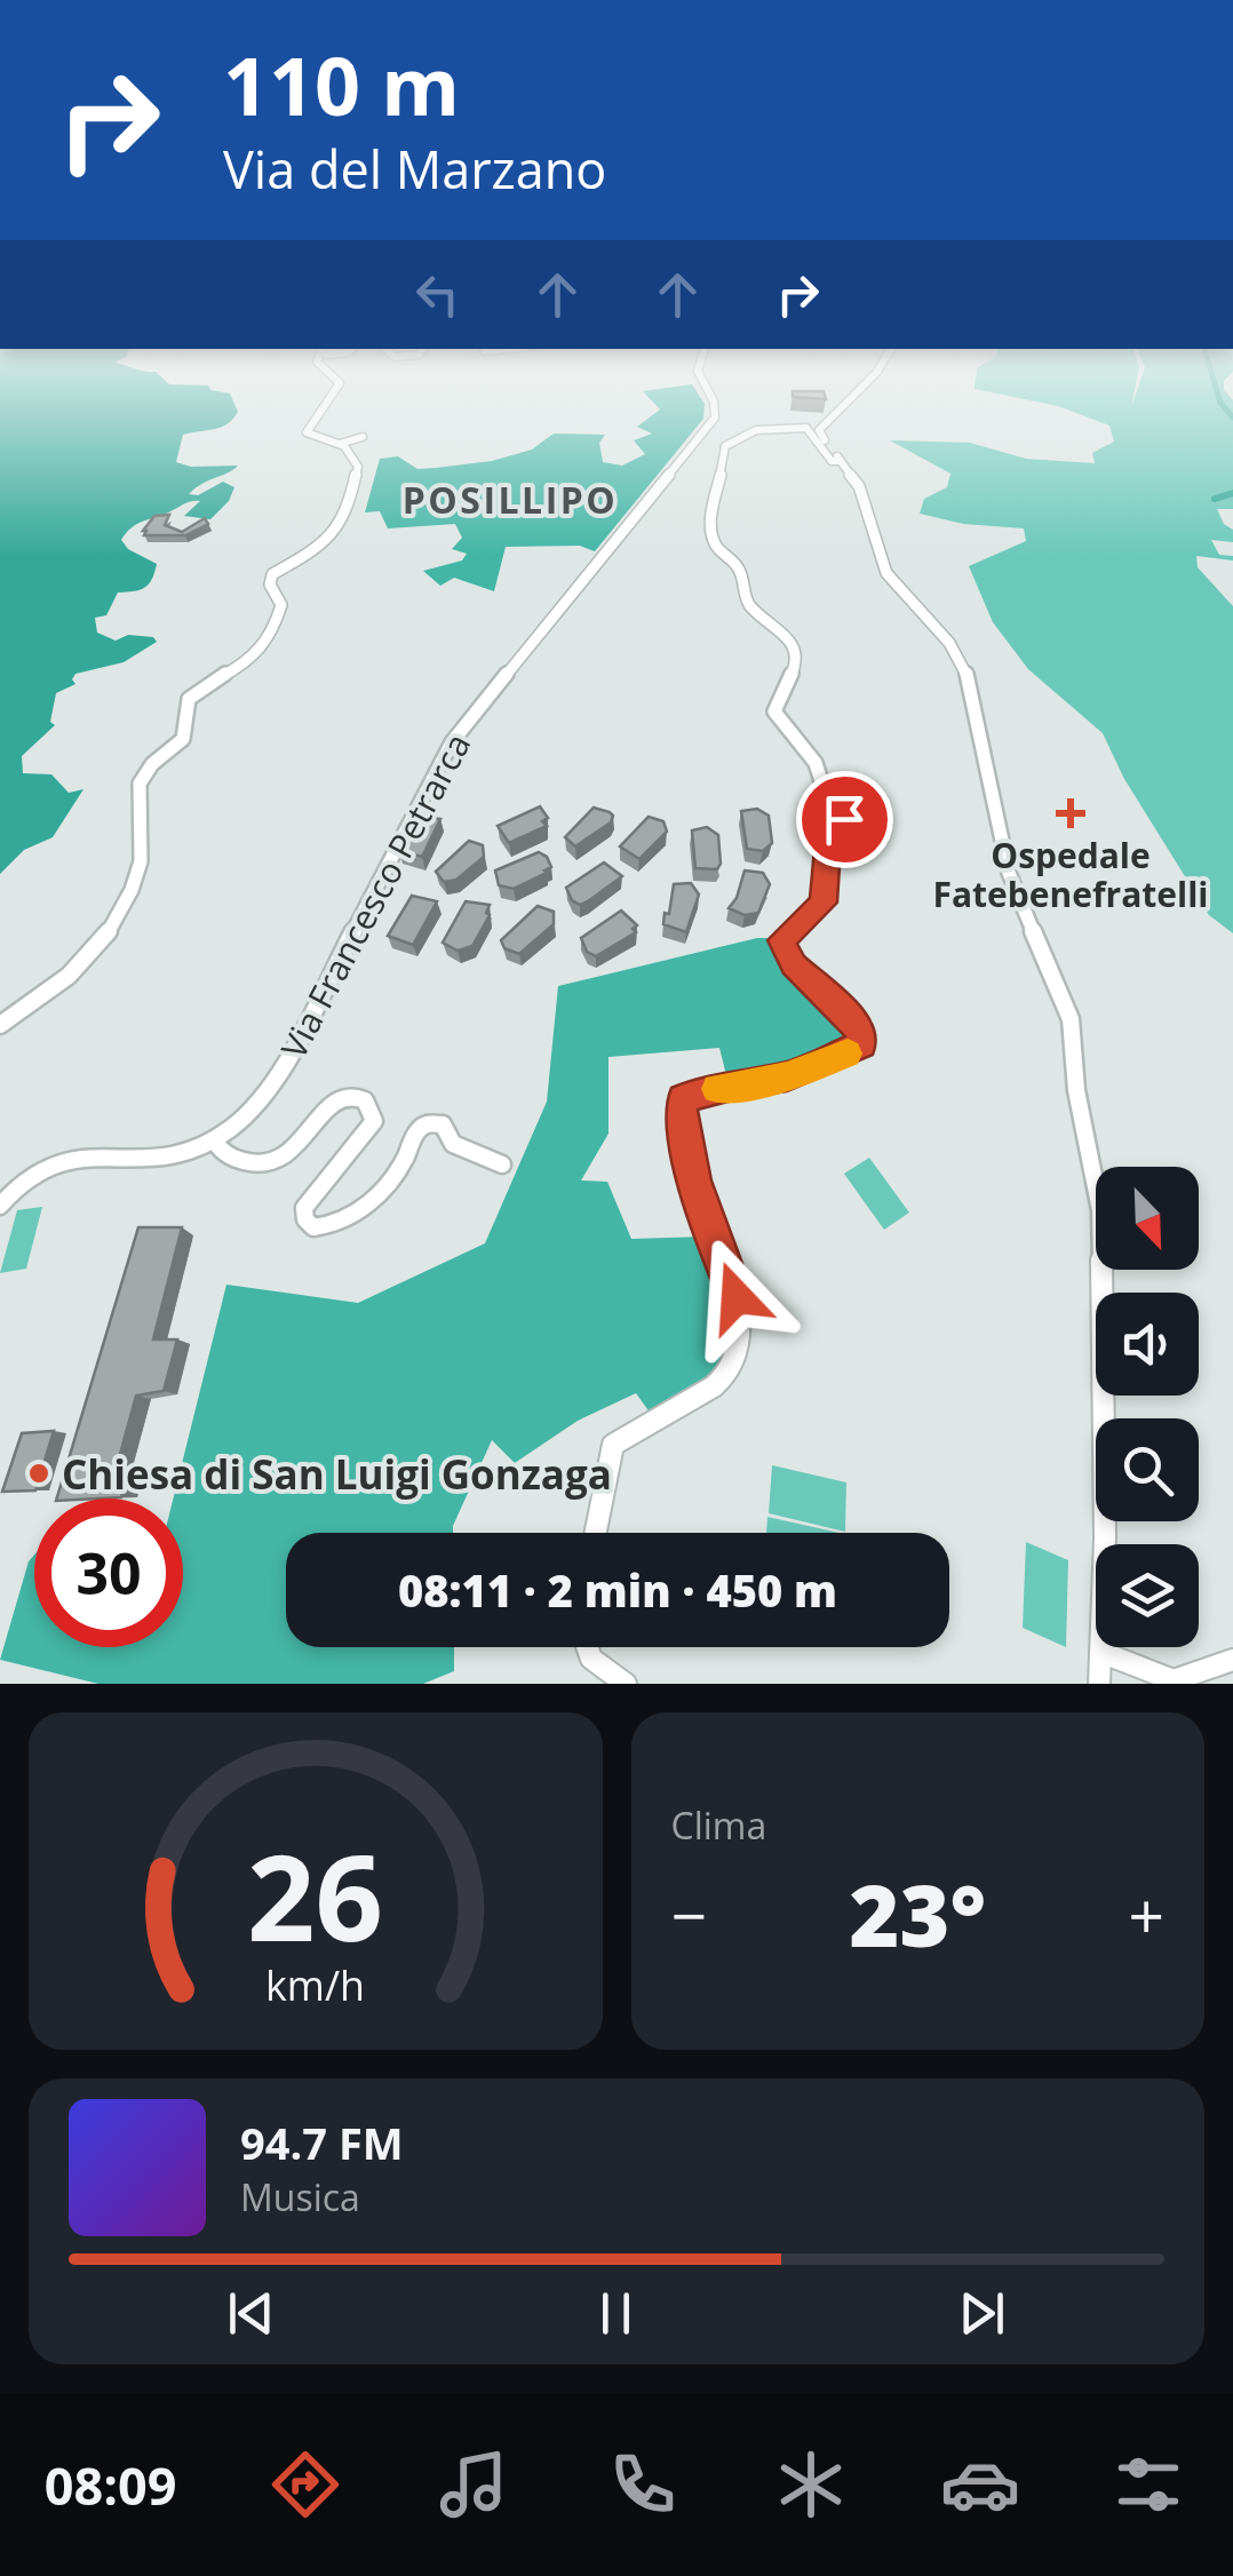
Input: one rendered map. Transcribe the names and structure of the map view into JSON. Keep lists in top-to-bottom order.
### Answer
{
  "streets": {
    "street": ["Via Francesco Petrarca"]
  },
  "districts": ["POSILLIPO"],
  "places": {
    "health": ["Ospedale Fatebenefratelli"],
    "other": ["Chiesa di San Luigi Gonzaga"]
  },
  "north": "bottom right",
  "page": {
    "turn": ["110 m", "Via del Marzano"],
    "limit": "30",
    "trip": "08:11 · 2 min · 450 m",
    "tile": "Clima",
    "heat": ["−", "23°", "+"],
    "song": ["94.7 FM", "Musica"],
    "tabs": "08:09",
    "gauge": ["26", "km/h"]
  }
}
